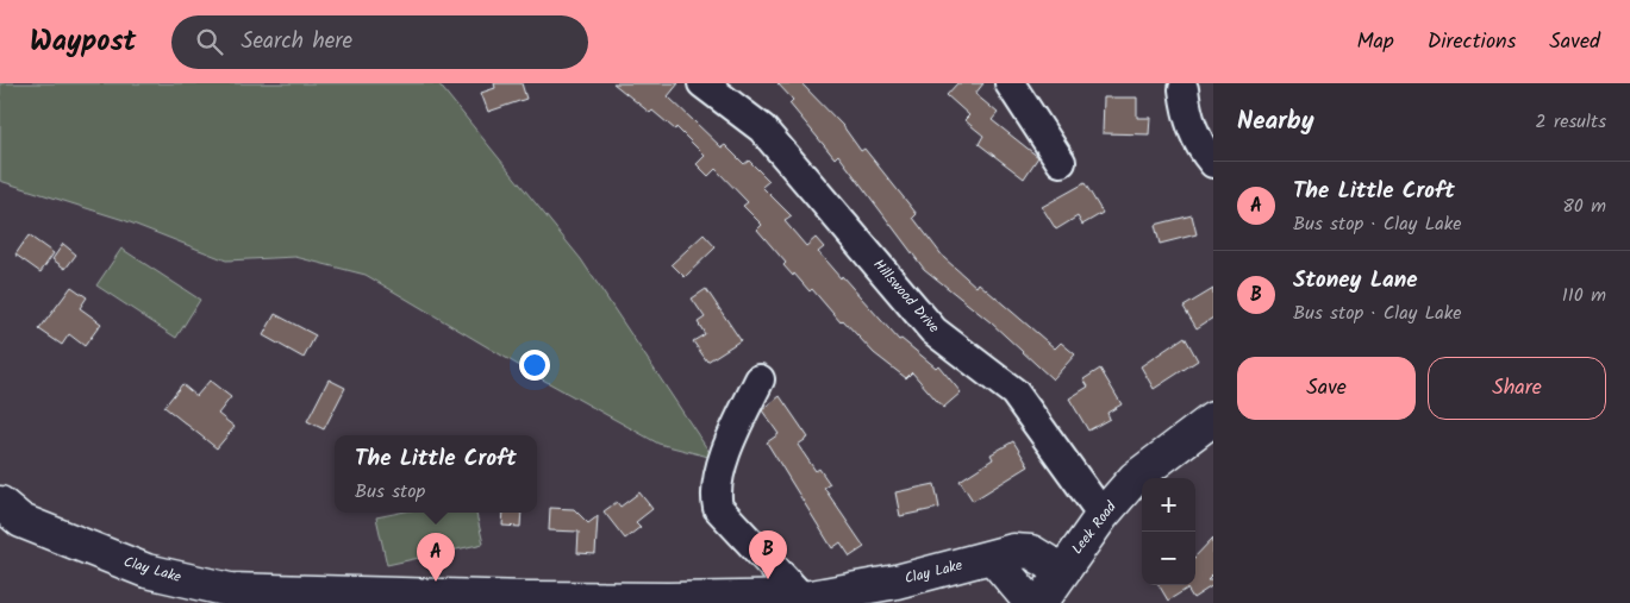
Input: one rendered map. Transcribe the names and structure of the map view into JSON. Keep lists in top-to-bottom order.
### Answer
{
  "streets": {
    "main road": ["Leek Road", "Clay Lake"],
    "street": ["Hillswood Drive"]
  },
  "crossings": [
    ["Hillswood Drive", "Leek Road"],
    ["Leek Road", "Clay Lake"]
  ],
  "page": {
    "header": "Waypost",
    "search": "Search here",
    "nav": ["Map", "Directions", "Saved"],
    "heading": ["Nearby", "2 results"],
    "list": [
      {
        "mark": "A",
        "name": "The Little Croft",
        "note": "Bus stop · Clay Lake",
        "value": "80 m"
      },
      {
        "mark": "B",
        "name": "Stoney Lane",
        "note": "Bus stop · Clay Lake",
        "value": "110 m"
      }
    ],
    "buttons": ["Save", "Share"],
    "popup": ["The Little Croft", "Bus stop"],
    "map_buttons": ["+", "−"],
    "pins": ["B", "A"]
  }
}
